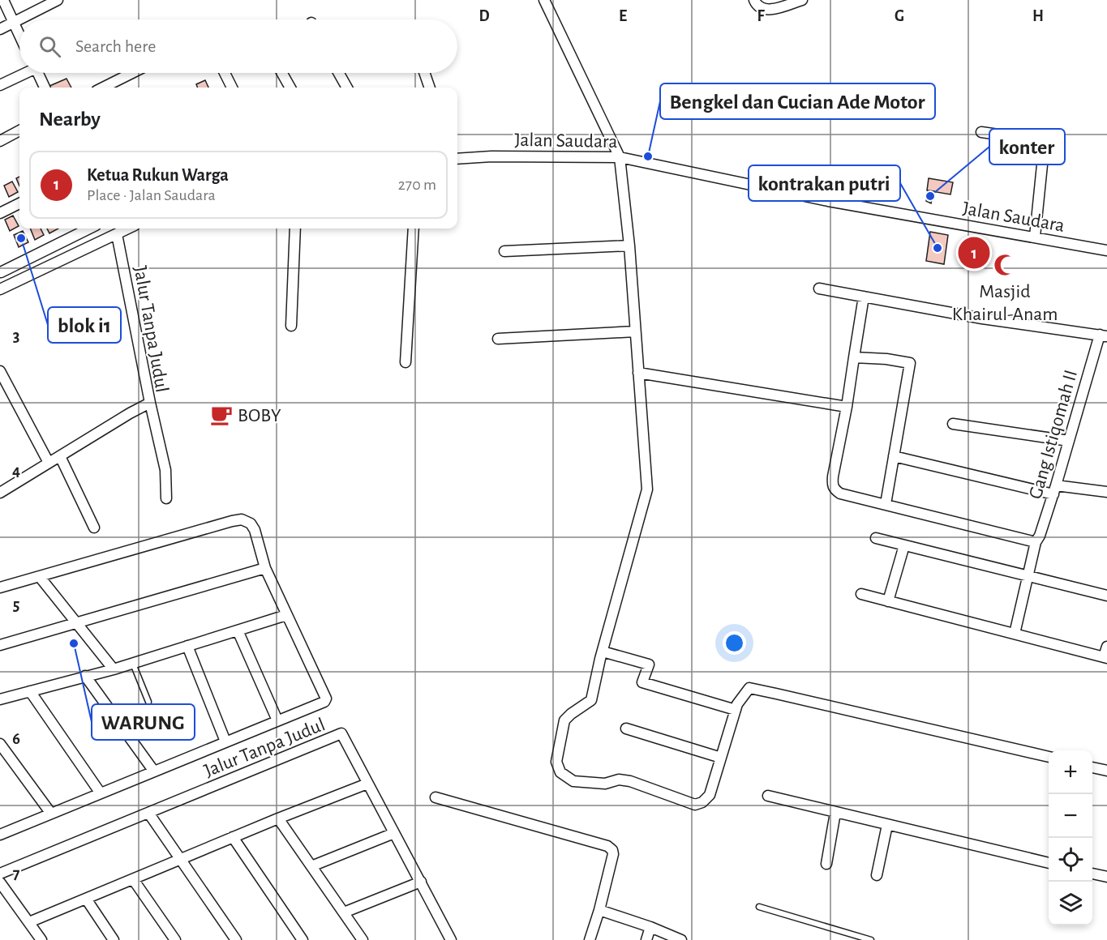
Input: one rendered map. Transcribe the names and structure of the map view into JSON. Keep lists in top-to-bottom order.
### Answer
{
  "streets": {
    "street": ["Jalan Saudara", "Jalur Tanpa Judul", "Gang Istiqomah II"]
  },
  "places": {
    "other": [
      "Bengkel dan Cucian Ade Motor",
      "konter",
      "blok i1",
      "kontrakan putri",
      "WARUNG"
    ],
    "mosque": ["Masjid Khairul-Anam"],
    "cafe": ["BOBY"]
  },
  "page": {
    "search": "Search here",
    "heading": "Nearby",
    "list": [
      {
        "mark": "1",
        "name": "Ketua Rukun Warga",
        "note": "Place · Jalan Saudara",
        "value": "270 m"
      }
    ],
    "pins": "1",
    "map_buttons": ["+", "−"]
  },
  "grid": {
    "columns": [
      "D",
      "E",
      "F",
      "G",
      "H"
    ],
    "rows": [
      "3",
      "4",
      "5",
      "6",
      "7"
    ]
  }
}
